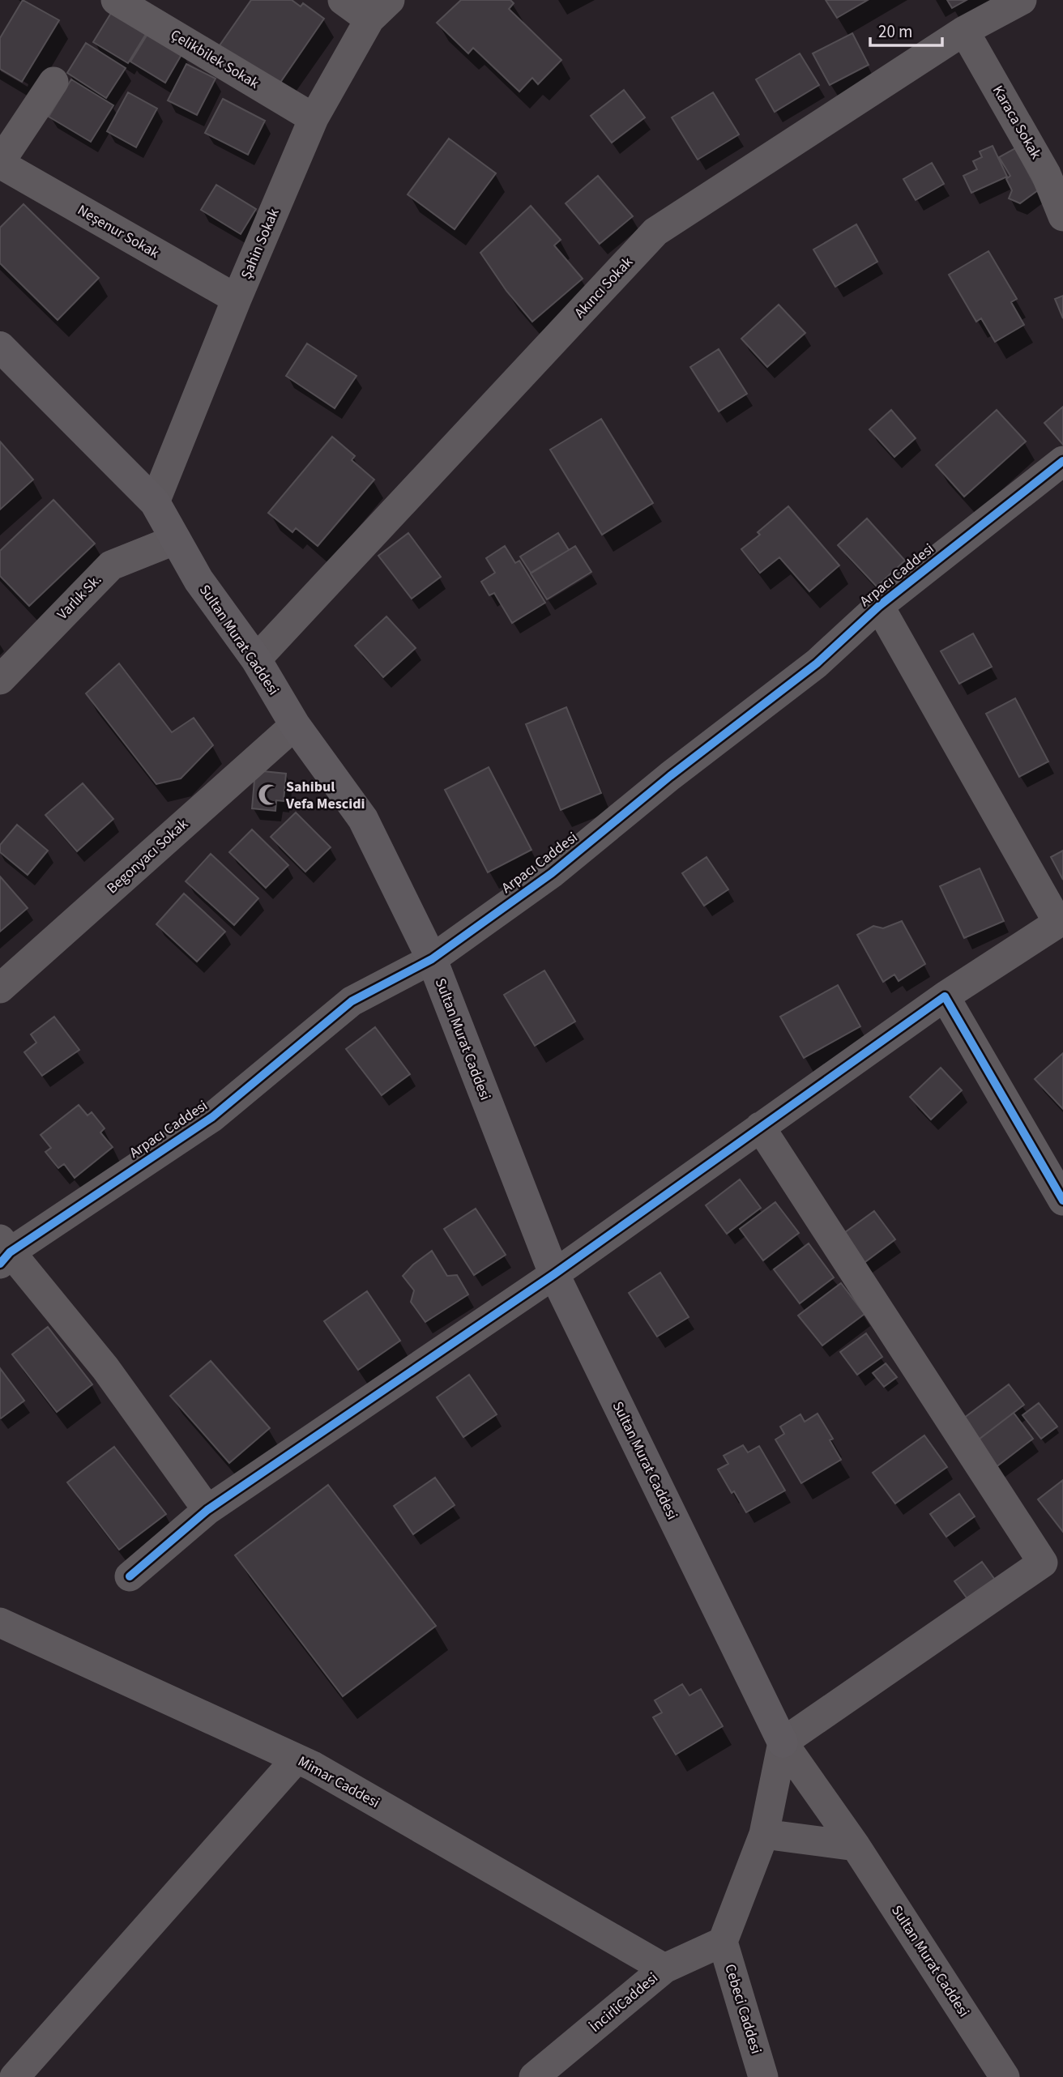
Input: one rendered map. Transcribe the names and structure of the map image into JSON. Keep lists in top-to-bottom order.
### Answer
{
  "streets": {
    "main road": ["Sultan Murat Caddesi"],
    "street": [
      "Çelikbilek Sokak",
      "Karaca Sokak",
      "Neşenur Sokak",
      "Şahin Sokak",
      "Akıncı Sokak",
      "Arpacı Caddesi",
      "Varlık Sk.",
      "Begonyacı Sokak",
      "Mimar Caddesi",
      "İncirliCaddesi",
      "Cebeci Caddesi"
    ]
  },
  "crossings": [
    ["Çelikbilek Sokak", "Şahin Sokak"],
    ["Karaca Sokak", "Akıncı Sokak"],
    ["Neşenur Sokak", "Şahin Sokak"],
    ["Şahin Sokak", "Sultan Murat Caddesi"],
    ["Akıncı Sokak", "Sultan Murat Caddesi"],
    ["Arpacı Caddesi", "Sultan Murat Caddesi"],
    ["Varlık Sk.", "Sultan Murat Caddesi"],
    ["Sultan Murat Caddesi", "Begonyacı Sokak"],
    ["Mimar Caddesi", "İncirliCaddesi"],
    ["İncirliCaddesi", "Cebeci Caddesi"]
  ],
  "places": {
    "mosque": ["Sahibul Vefa Mescidi"]
  },
  "scale_bar": "20 m"
}
